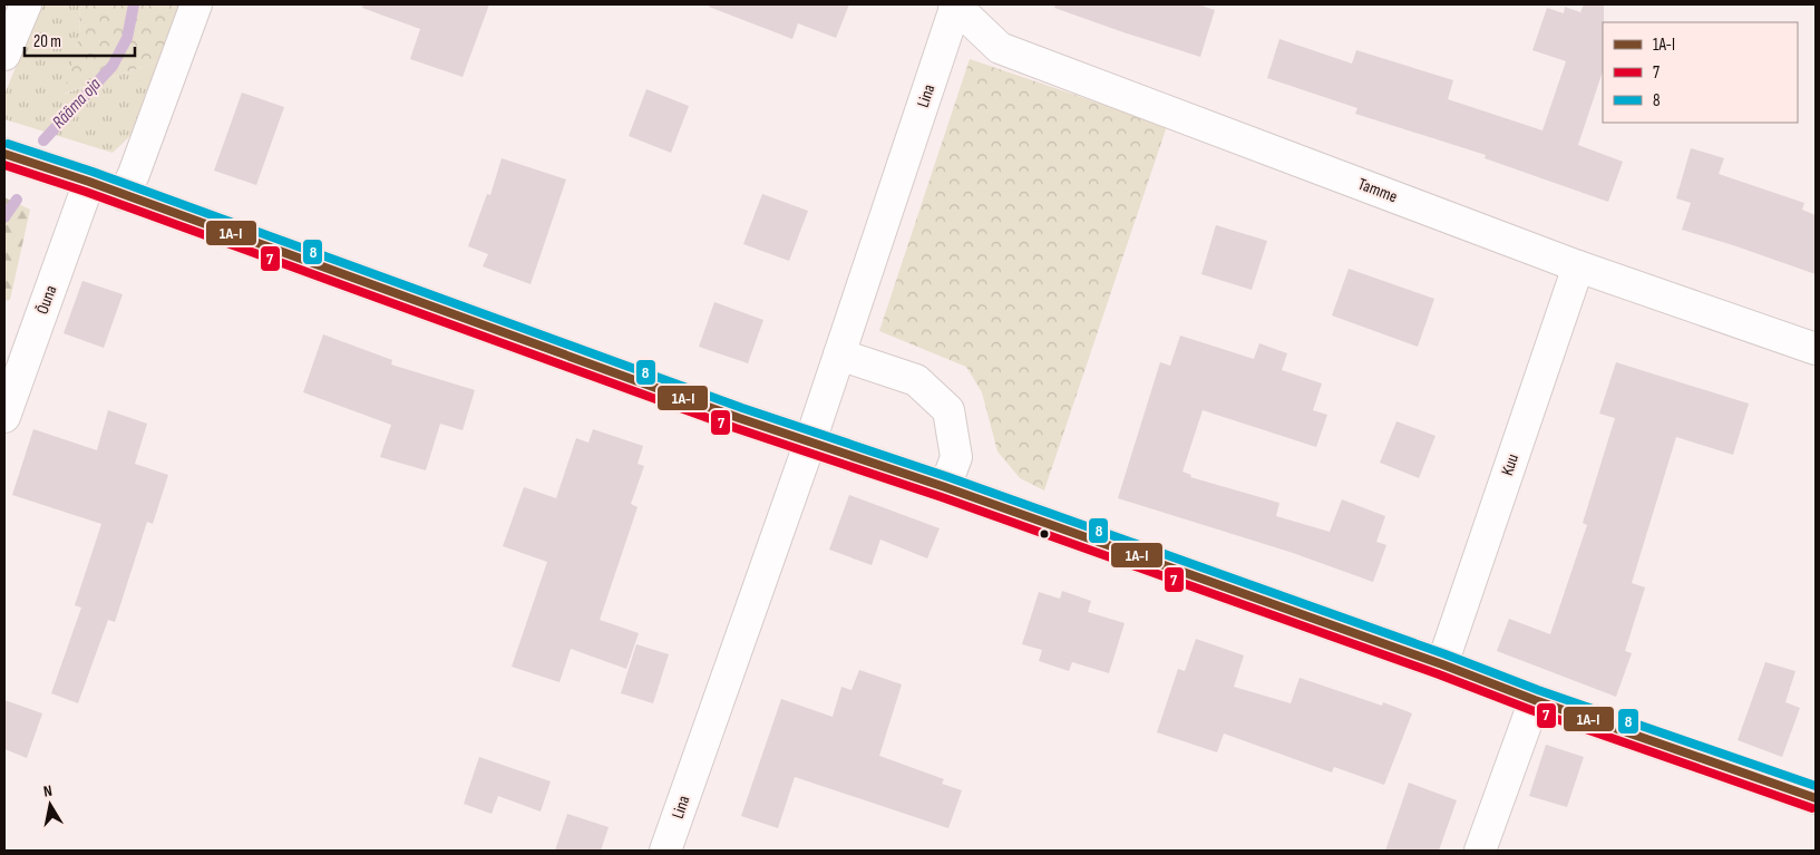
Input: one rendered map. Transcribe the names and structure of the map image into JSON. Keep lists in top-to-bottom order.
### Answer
{
  "streets": {
    "street": [
      "Lina",
      "Tamme",
      "Õuna",
      "Kuu"
    ]
  },
  "crossings": [
    ["Lina", "Tamme"],
    ["Tamme", "Kuu"]
  ],
  "water": ["Rääma oja"],
  "lines": ["transit line 8", "transit line 1A-I", "transit line 7"],
  "legend": ["1A-I", "7", "8"],
  "scale_bar": "20 m",
  "north": "top"
}
